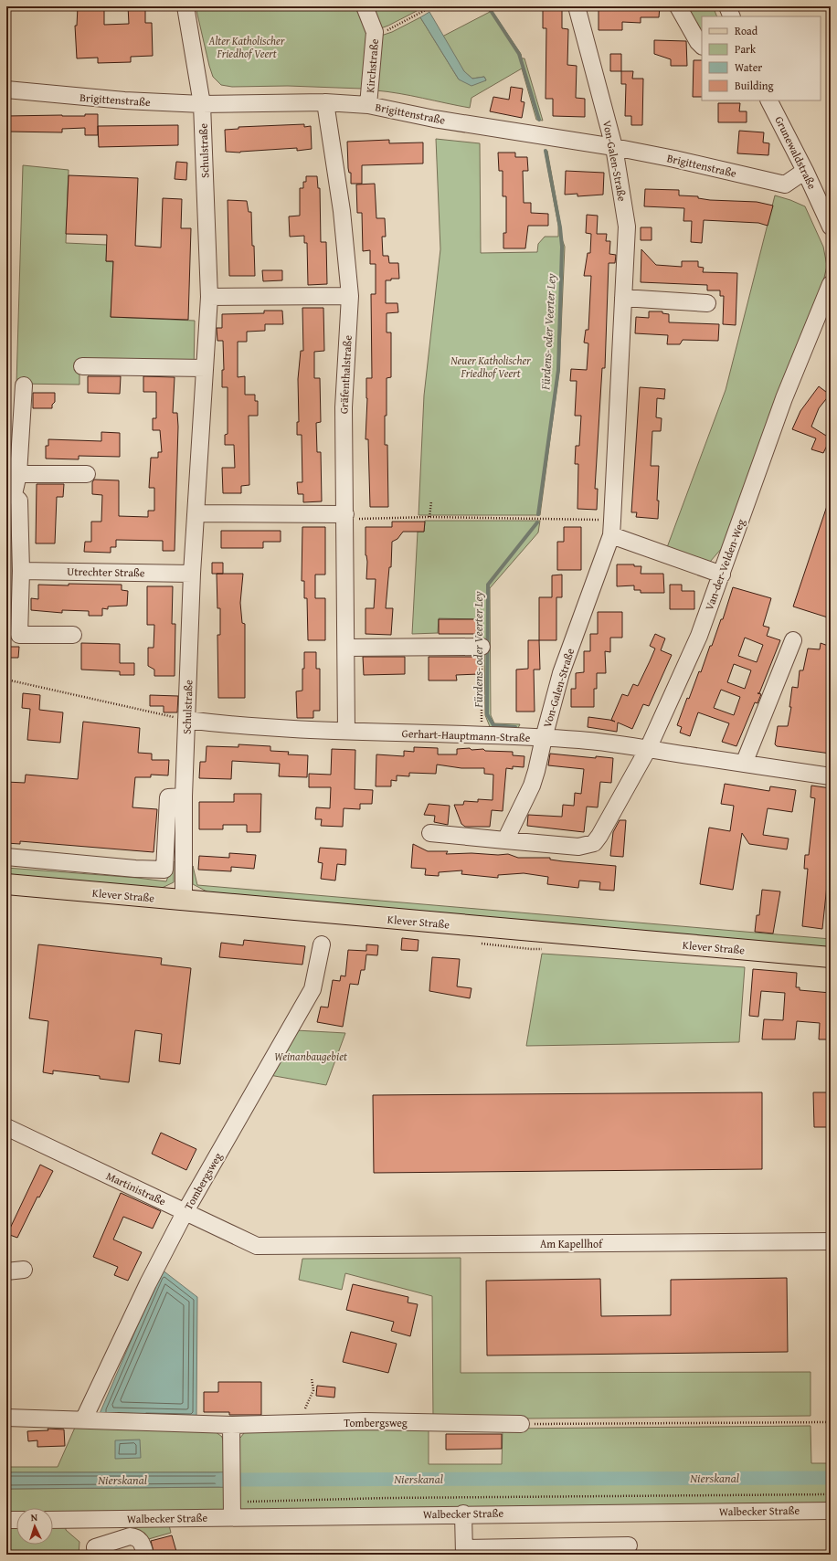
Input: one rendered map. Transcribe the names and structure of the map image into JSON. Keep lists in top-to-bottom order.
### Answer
{
  "streets": {
    "main road": ["Klever Straße"],
    "street": [
      "Kirchstraße",
      "Brigittenstraße",
      "Schulstraße",
      "Grunewaldstraße",
      "Von-Galen-Straße",
      "Gräfenthalstraße",
      "Van-der-Velden-Weg",
      "Utrechter Straße",
      "Gerhart-Hauptmann-Straße",
      "Tombergsweg",
      "Martinistraße",
      "Am Kapellhof",
      "Walbecker Straße"
    ]
  },
  "crossings": [
    ["Kirchstraße", "Brigittenstraße"],
    ["Brigittenstraße", "Schulstraße"],
    ["Brigittenstraße", "Grunewaldstraße"],
    ["Brigittenstraße", "Von-Galen-Straße"],
    ["Brigittenstraße", "Gräfenthalstraße"],
    ["Schulstraße", "Utrechter Straße"],
    ["Schulstraße", "Gerhart-Hauptmann-Straße"],
    ["Schulstraße", "Klever Straße"],
    ["Von-Galen-Straße", "Van-der-Velden-Weg"],
    ["Von-Galen-Straße", "Gerhart-Hauptmann-Straße"],
    ["Gräfenthalstraße", "Gerhart-Hauptmann-Straße"],
    ["Van-der-Velden-Weg", "Gerhart-Hauptmann-Straße"],
    ["Tombergsweg", "Martinistraße"],
    ["Martinistraße", "Am Kapellhof"]
  ],
  "water": ["Fürdens- oder Veerter Ley", "Nierskanal"],
  "parks": ["Alter Katholischer Friedhof Veert", "Neuer Katholischer Friedhof Veert", "Weinanbaugebiet"],
  "legend": [
    "Road",
    "Park",
    "Water",
    "Building"
  ],
  "north": "top"
}
